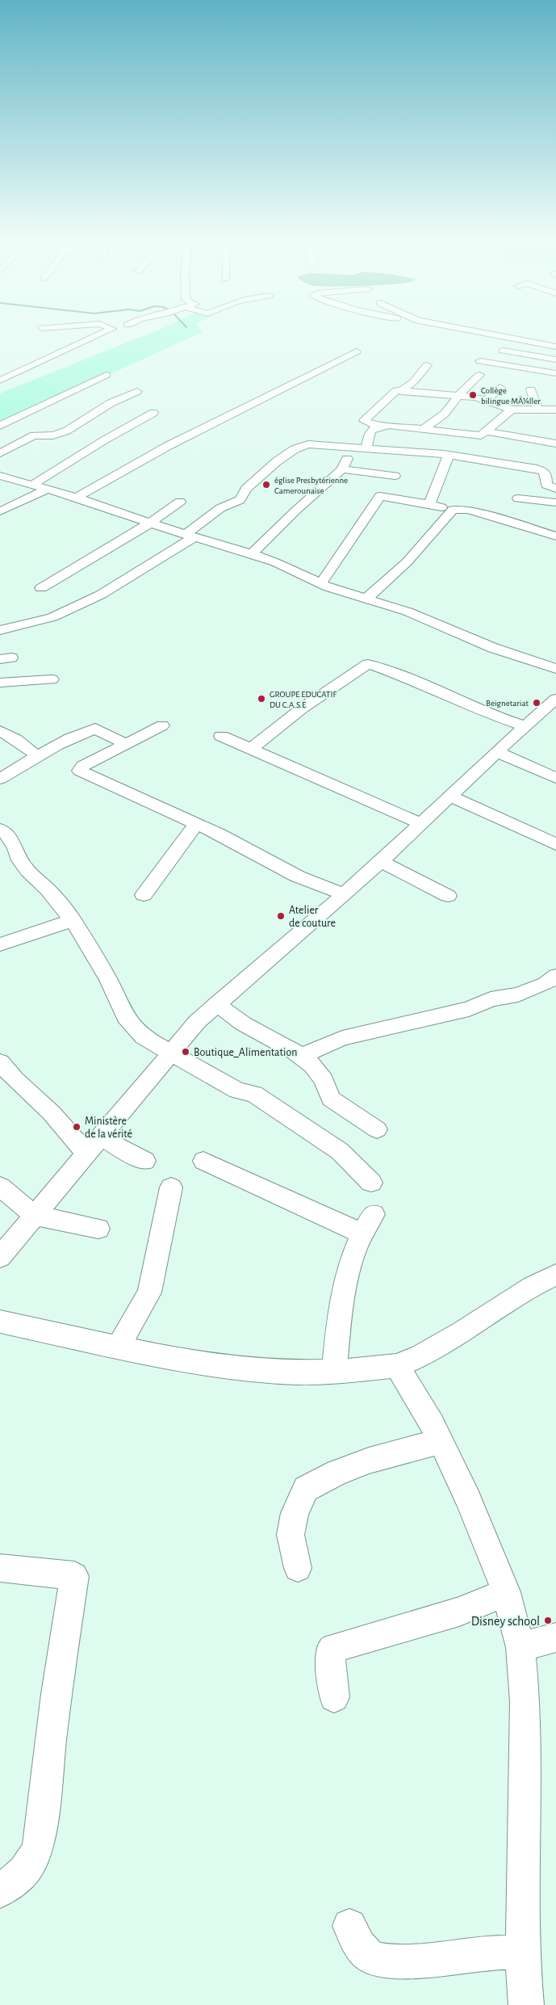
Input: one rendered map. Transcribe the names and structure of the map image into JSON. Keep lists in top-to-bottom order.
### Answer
{
  "places": [
    "Collège bilingue MÃ¼ller",
    "église Presbytérienne Camerounaise",
    "GROUPE EDUCATIF DU C.A.S.E",
    "Beignetariat",
    "Atelier de couture",
    "Boutique_Alimentation",
    "Ministère de la vérité",
    "Disney school"
  ]
}
